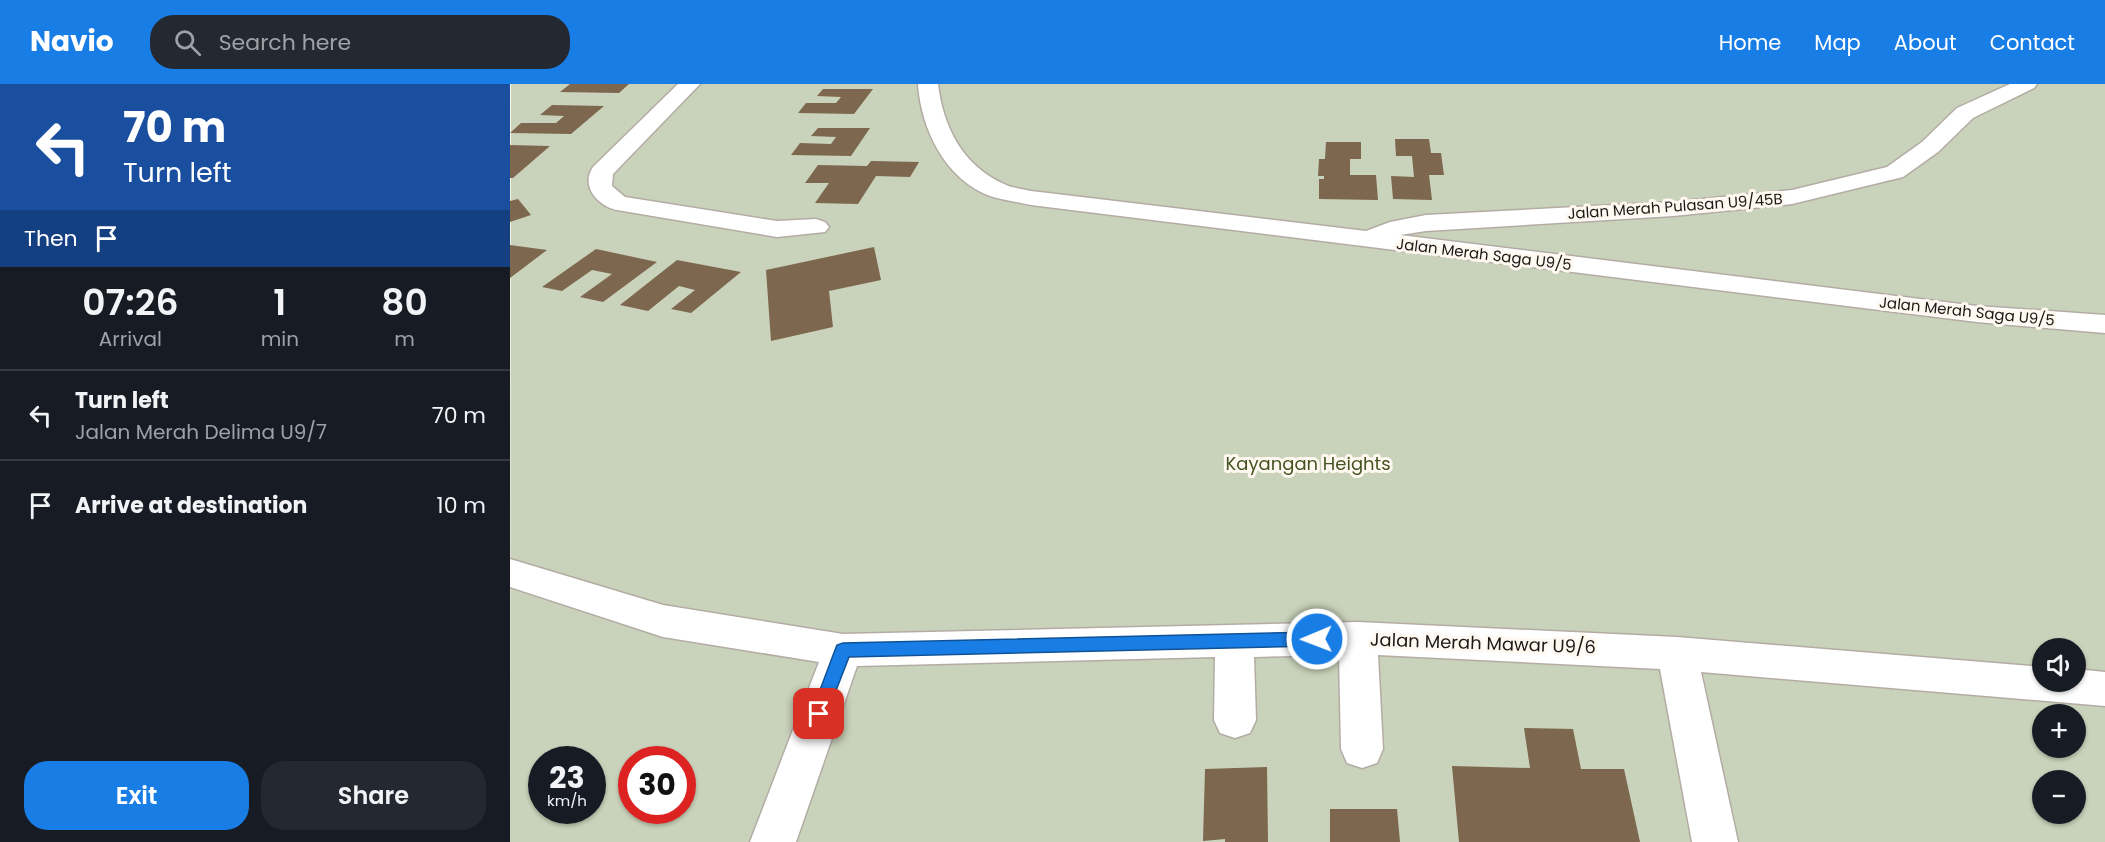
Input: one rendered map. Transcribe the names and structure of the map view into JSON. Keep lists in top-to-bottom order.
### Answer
{
  "streets": {
    "street": ["Jalan Merah Pulasan U9/45B", "Jalan Merah Saga U9/5", "Jalan Merah Mawar U9/6"]
  },
  "crossings": [
    ["Jalan Merah Pulasan U9/45B", "Jalan Merah Saga U9/5"]
  ],
  "parks": ["Kayangan Heights"],
  "page": {
    "header": "Navio",
    "search": "Search here",
    "nav": [
      "Home",
      "Map",
      "About",
      "Contact"
    ],
    "turn": ["70 m", "Turn left"],
    "then": "Then",
    "eta": [
      "07:26",
      "Arrival",
      "1",
      "min",
      "80",
      "m"
    ],
    "list": [
      {
        "name": "Turn left",
        "note": "Jalan Merah Delima U9/7",
        "value": "70 m"
      },
      {
        "name": "Arrive at destination",
        "value": "10 m"
      }
    ],
    "map_buttons": ["+", "−"],
    "speed": "23 km/h",
    "limit": "30",
    "buttons": ["Exit", "Share"]
  }
}
